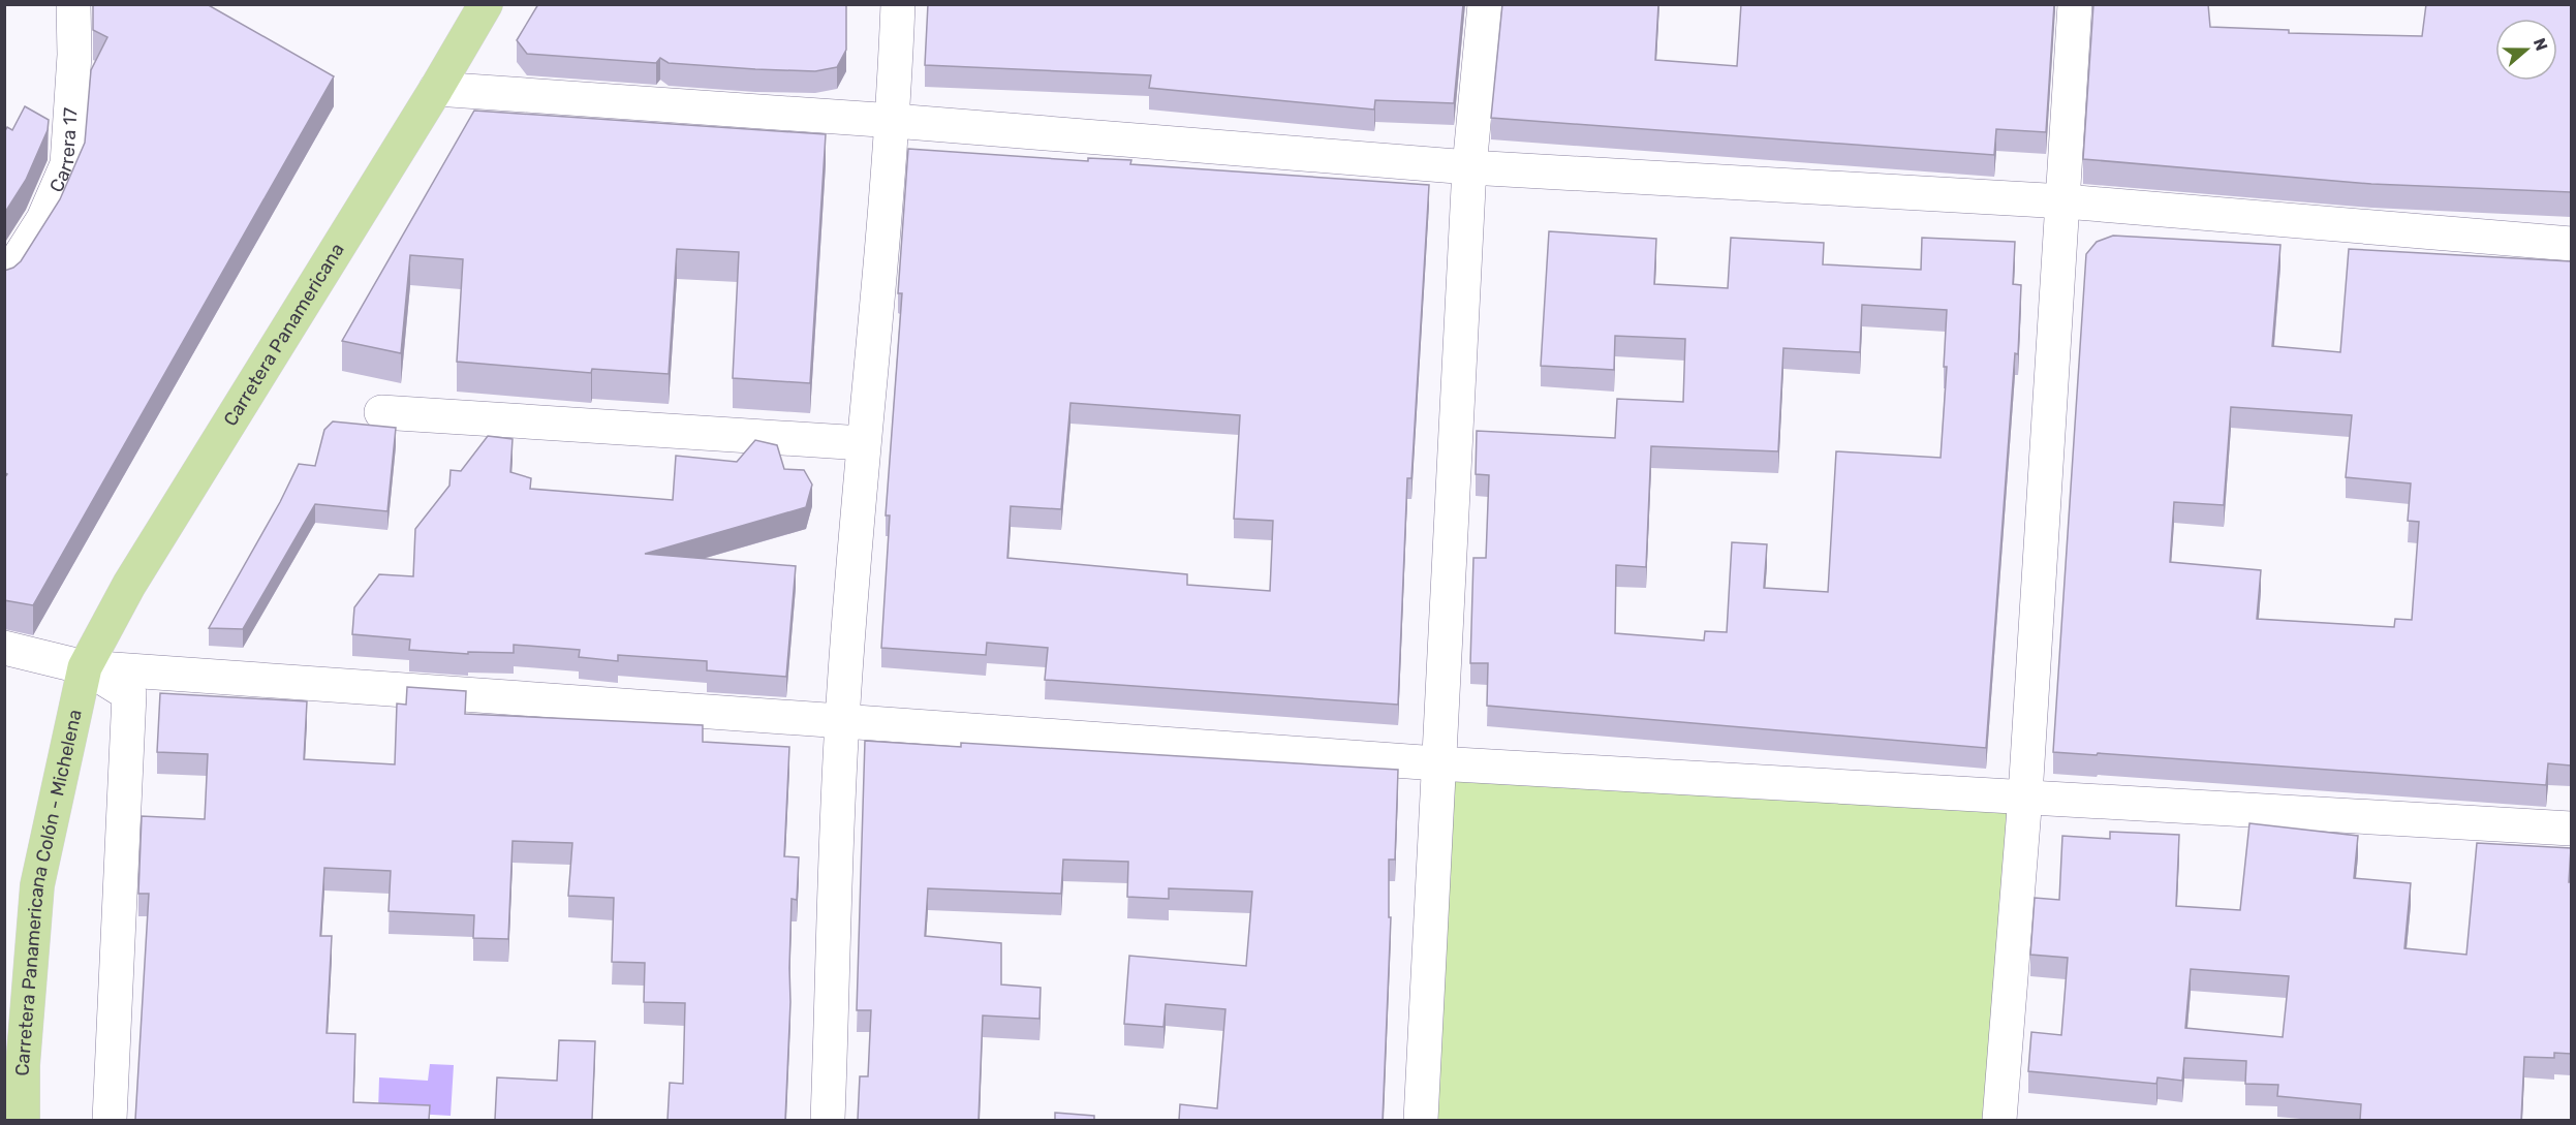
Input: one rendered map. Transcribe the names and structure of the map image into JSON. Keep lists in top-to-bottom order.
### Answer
{
  "streets": {
    "main road": ["Carretera Panamericana", "Carretera Panamericana Colón - Michelena"],
    "street": ["Carrera 17"]
  },
  "crossings": [
    ["Carretera Panamericana", "Carretera Panamericana Colón - Michelena"]
  ],
  "north": "right"
}
